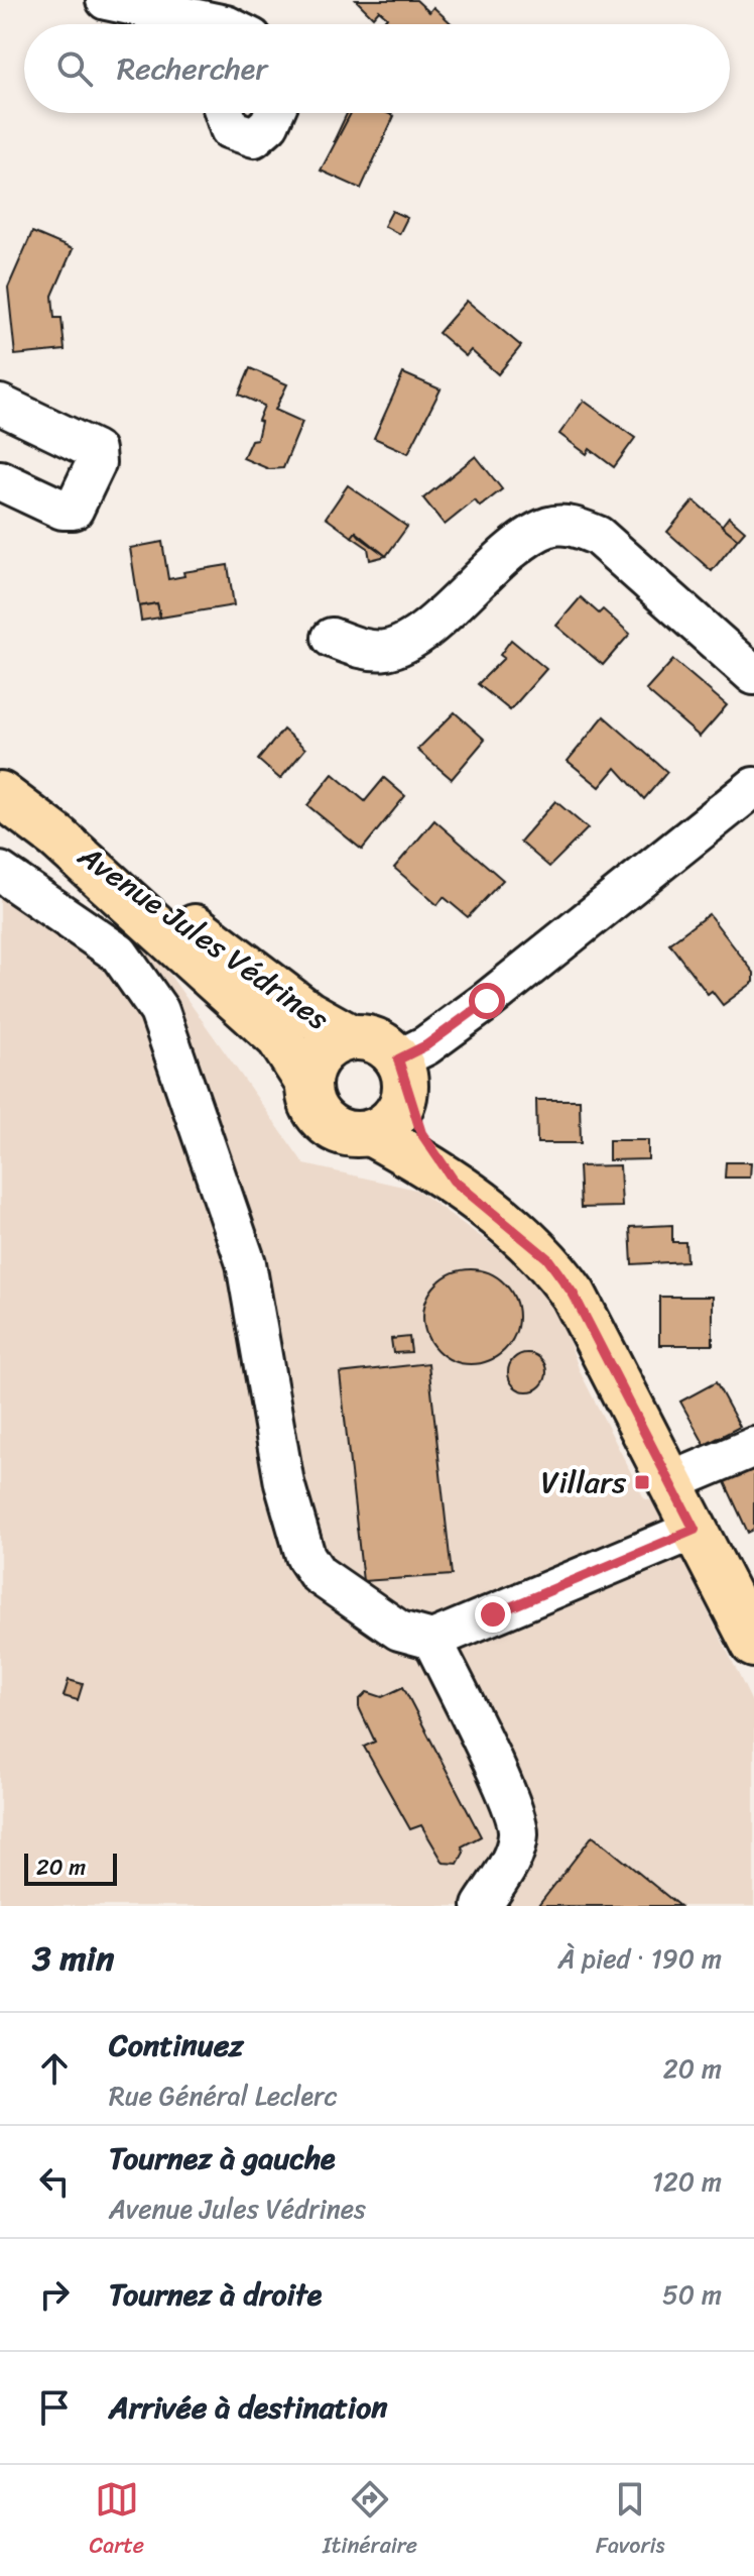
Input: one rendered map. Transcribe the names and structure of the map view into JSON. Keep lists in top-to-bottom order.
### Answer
{
  "streets": {
    "main road": ["Avenue Jules Védrines"]
  },
  "places": {
    "transit": ["Villars"]
  },
  "scale_bar": "20 m",
  "page": {
    "search": "Rechercher",
    "scale": "20 m",
    "heading": ["3 min", "À pied · 190 m"],
    "list": [
      ["Continuez", "Rue Général Leclerc", "20 m"],
      ["Tournez à gauche", "Avenue Jules Védrines", "120 m"],
      ["Tournez à droite", "50 m"],
      "Arrivée à destination"
    ],
    "nav": ["Carte", "Itinéraire", "Favoris"]
  }
}
